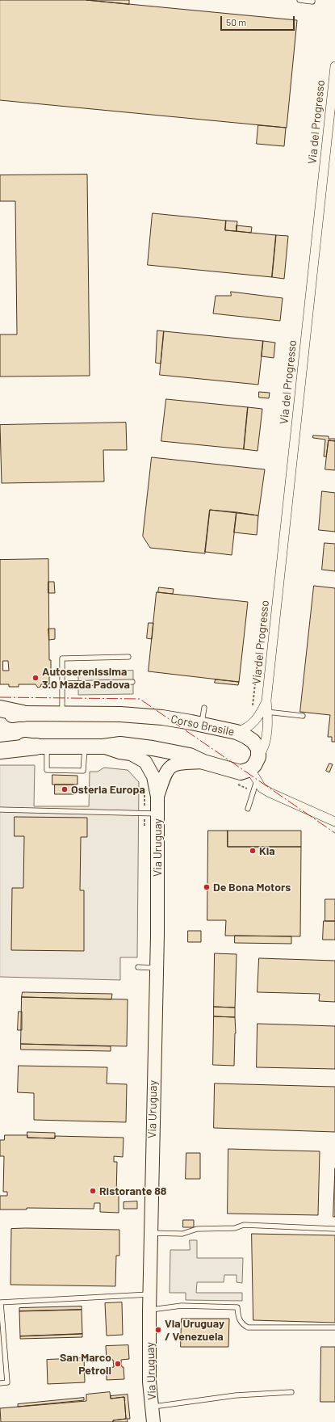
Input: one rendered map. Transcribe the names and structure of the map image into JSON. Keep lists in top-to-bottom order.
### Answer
{
  "streets": {
    "main road": ["Corso Brasile"],
    "street": ["Via del Progresso", "Via Uruguay"]
  },
  "crossings": [
    ["Via del Progresso", "Corso Brasile"]
  ],
  "places": [
    "Autoserenissima 3.0 Mazda Padova",
    "Osteria Europa",
    "Kia",
    "De Bona Motors",
    "Ristorante 88",
    "Via Uruguay / Venezuela",
    "San Marco Petroli"
  ],
  "scale_bar": "50 m"
}
